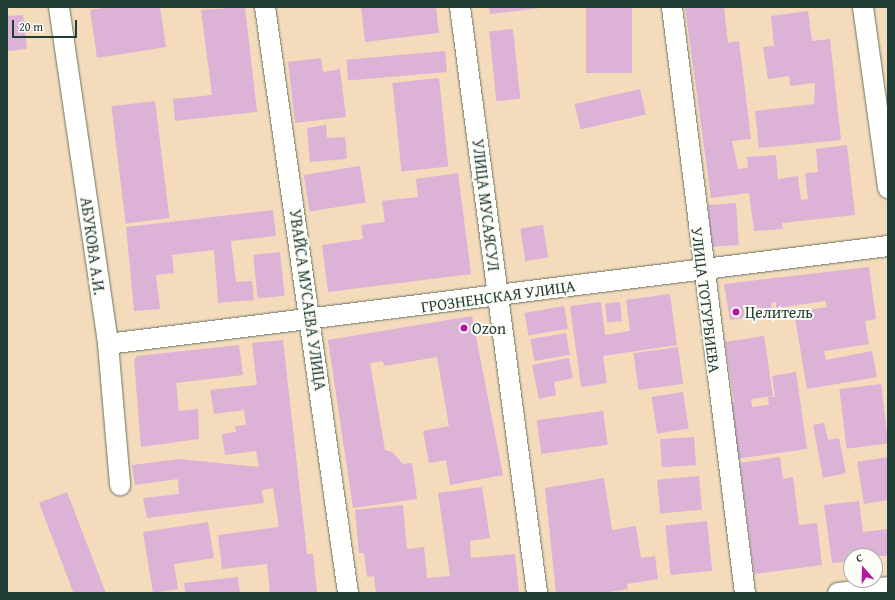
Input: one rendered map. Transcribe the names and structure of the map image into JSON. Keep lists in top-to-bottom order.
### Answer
{
  "streets": {
    "street": [
      "УЛИЦА МУСАЯСУЛ",
      "АБУКОВА А.И.",
      "ГРОЗНЕНСКАЯ УЛИЦА",
      "УВАЙСА МУСАЕВА УЛИЦА",
      "УЛИЦА ТОТУРБИЕВА"
    ]
  },
  "crossings": [
    ["УЛИЦА МУСАЯСУЛ", "ГРОЗНЕНСКАЯ УЛИЦА"],
    ["АБУКОВА А.И.", "ГРОЗНЕНСКАЯ УЛИЦА"],
    ["ГРОЗНЕНСКАЯ УЛИЦА", "УВАЙСА МУСАЕВА УЛИЦА"],
    ["ГРОЗНЕНСКАЯ УЛИЦА", "УЛИЦА ТОТУРБИЕВА"]
  ],
  "places": ["Целитель", "Ozon"],
  "scale_bar": "20 m",
  "north": "top"
}
